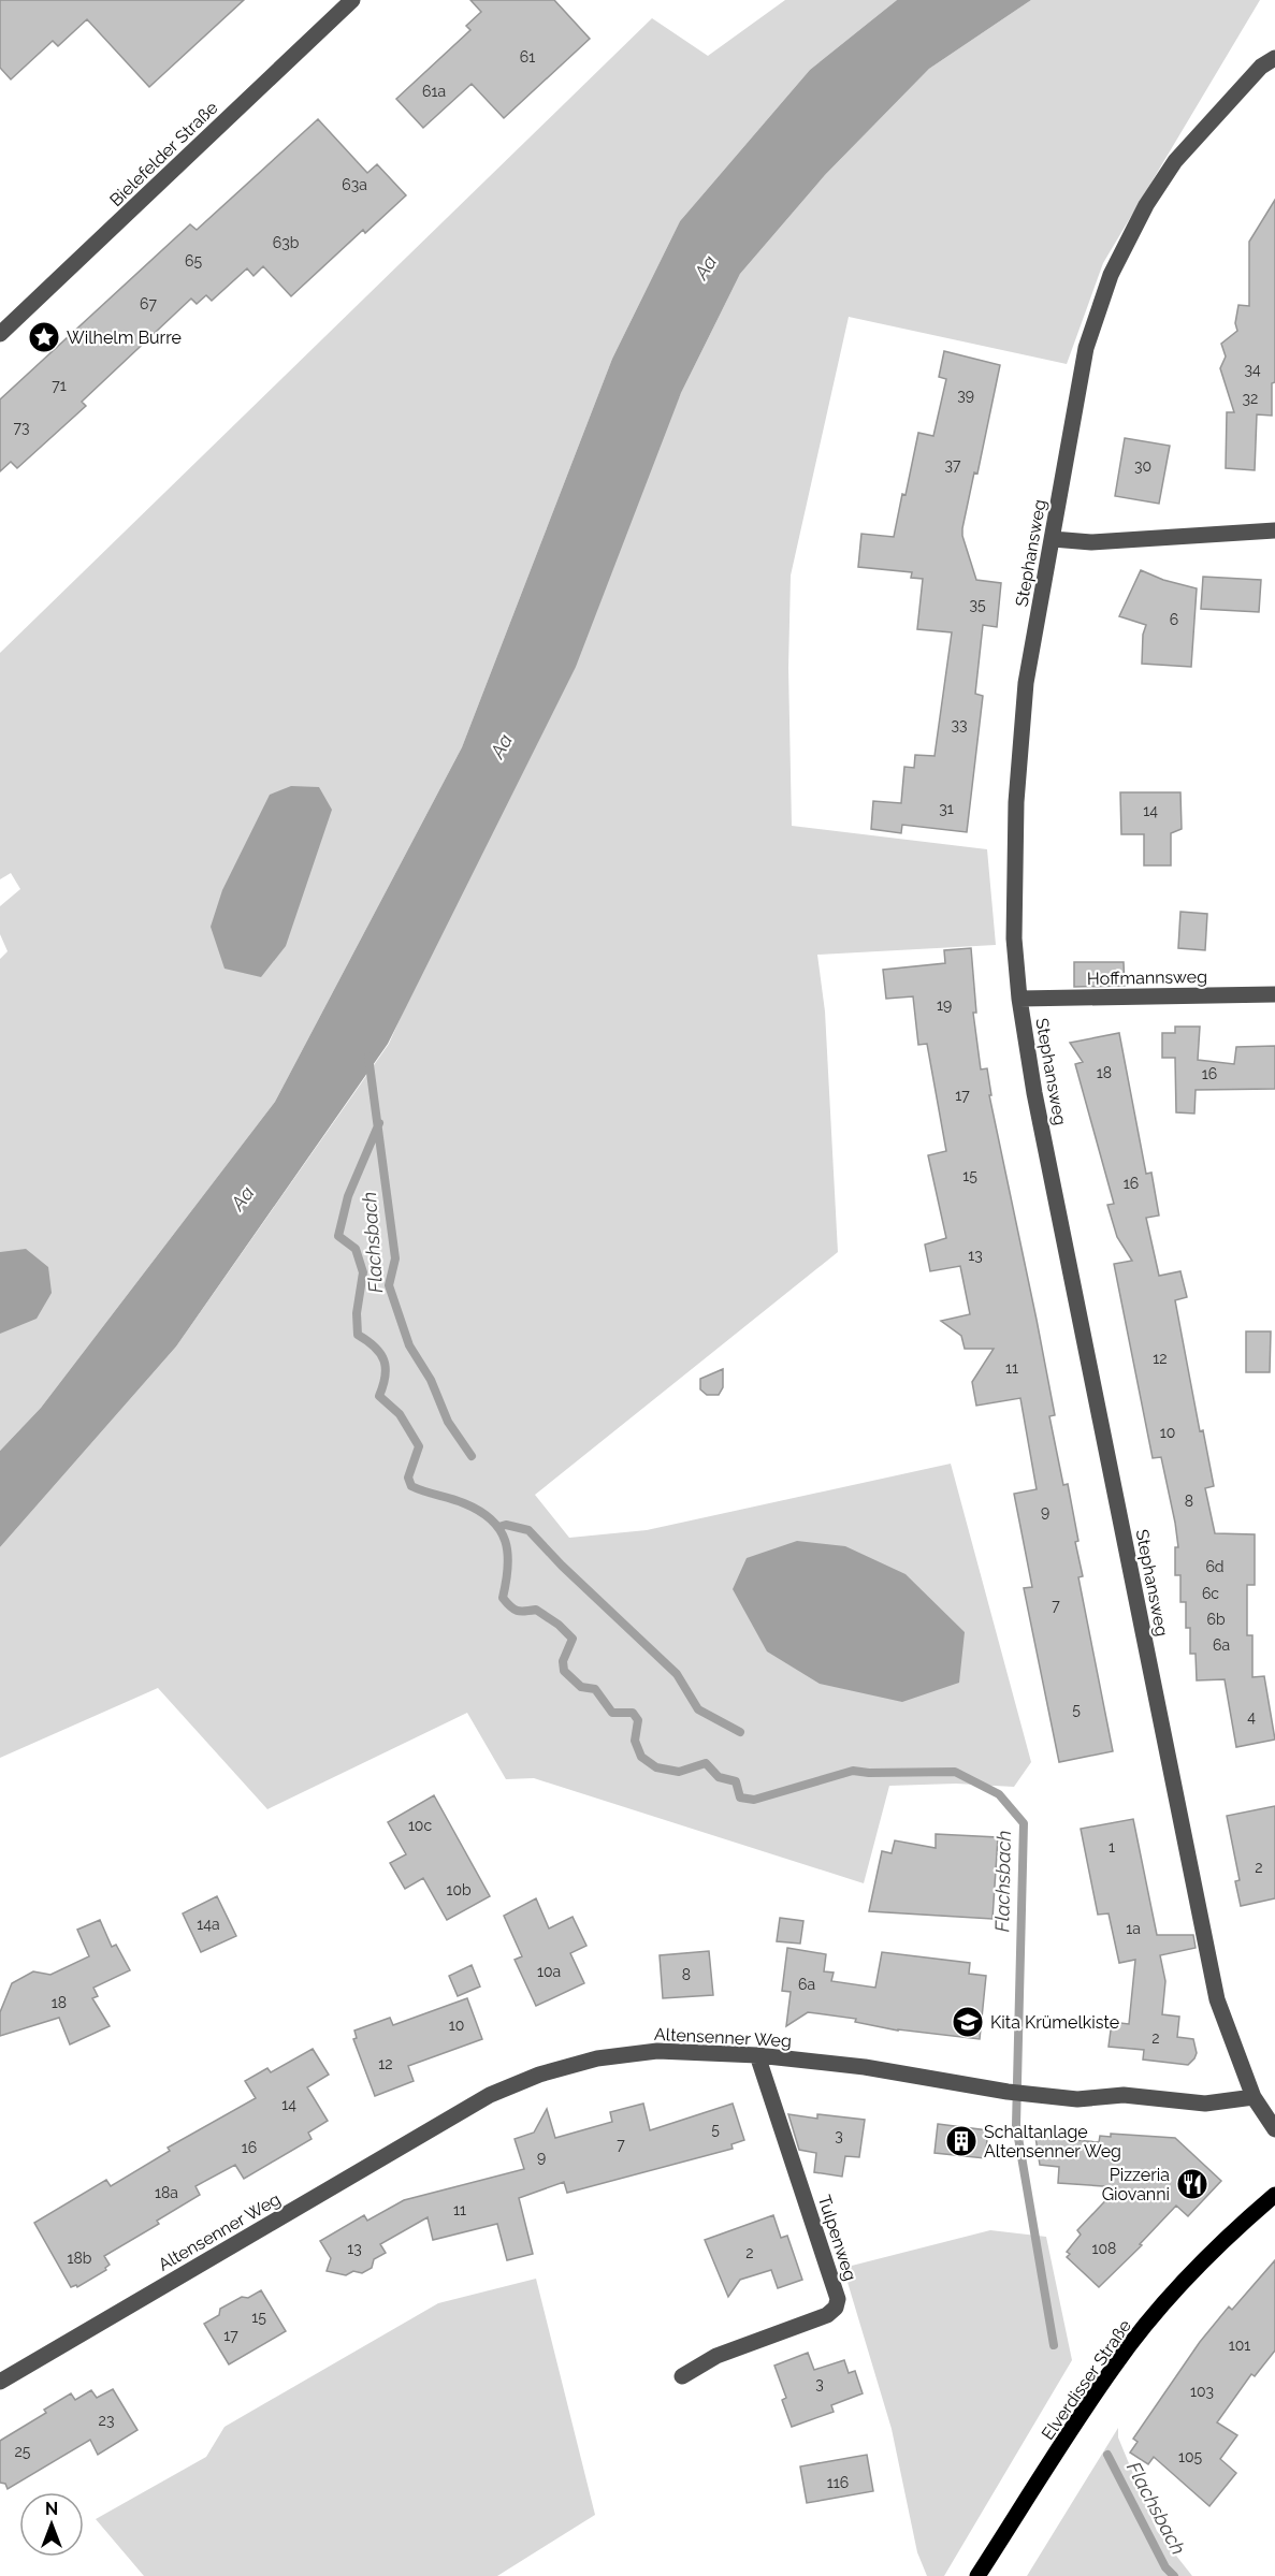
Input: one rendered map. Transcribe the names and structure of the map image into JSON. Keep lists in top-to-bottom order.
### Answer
{
  "streets": {
    "main road": ["Elverdisser Straße"],
    "street": [
      "Bielefelder Straße",
      "Stephansweg",
      "Hoffmannsweg",
      "Altensenner Weg",
      "Tulpenweg"
    ]
  },
  "crossings": [
    ["Stephansweg", "Hoffmannsweg"],
    ["Stephansweg", "Altensenner Weg"],
    ["Altensenner Weg", "Tulpenweg"]
  ],
  "water": ["Aa", "Flachsbach"],
  "places": {
    "place": ["Wilhelm Burre"],
    "school or university": ["Kita Krümelkiste"],
    "building": ["Schaltanlage Altensenner Weg"],
    "restaurant": ["Pizzeria Giovanni"]
  },
  "house_numbers": [
    "61",
    "61a",
    "63a",
    "63b",
    "65",
    "67",
    "34",
    "71",
    "39",
    "32",
    "73",
    "37",
    "30",
    "35",
    "6",
    "33",
    "31",
    "14",
    "19",
    "18",
    "16",
    "17",
    "15",
    "16",
    "13",
    "12",
    "11",
    "10",
    "8",
    "9",
    "6d",
    "6c",
    "7",
    "6b",
    "6a",
    "5",
    "4",
    "10c",
    "1",
    "2",
    "10b",
    "14a",
    "1a",
    "10a",
    "8",
    "6a",
    "18",
    "10",
    "2",
    "12",
    "14",
    "5",
    "3",
    "7",
    "16",
    "9",
    "18a",
    "11",
    "13",
    "108",
    "2",
    "18b",
    "15",
    "17",
    "101",
    "3",
    "103",
    "23",
    "25",
    "105",
    "116"
  ],
  "north": "top"
}
